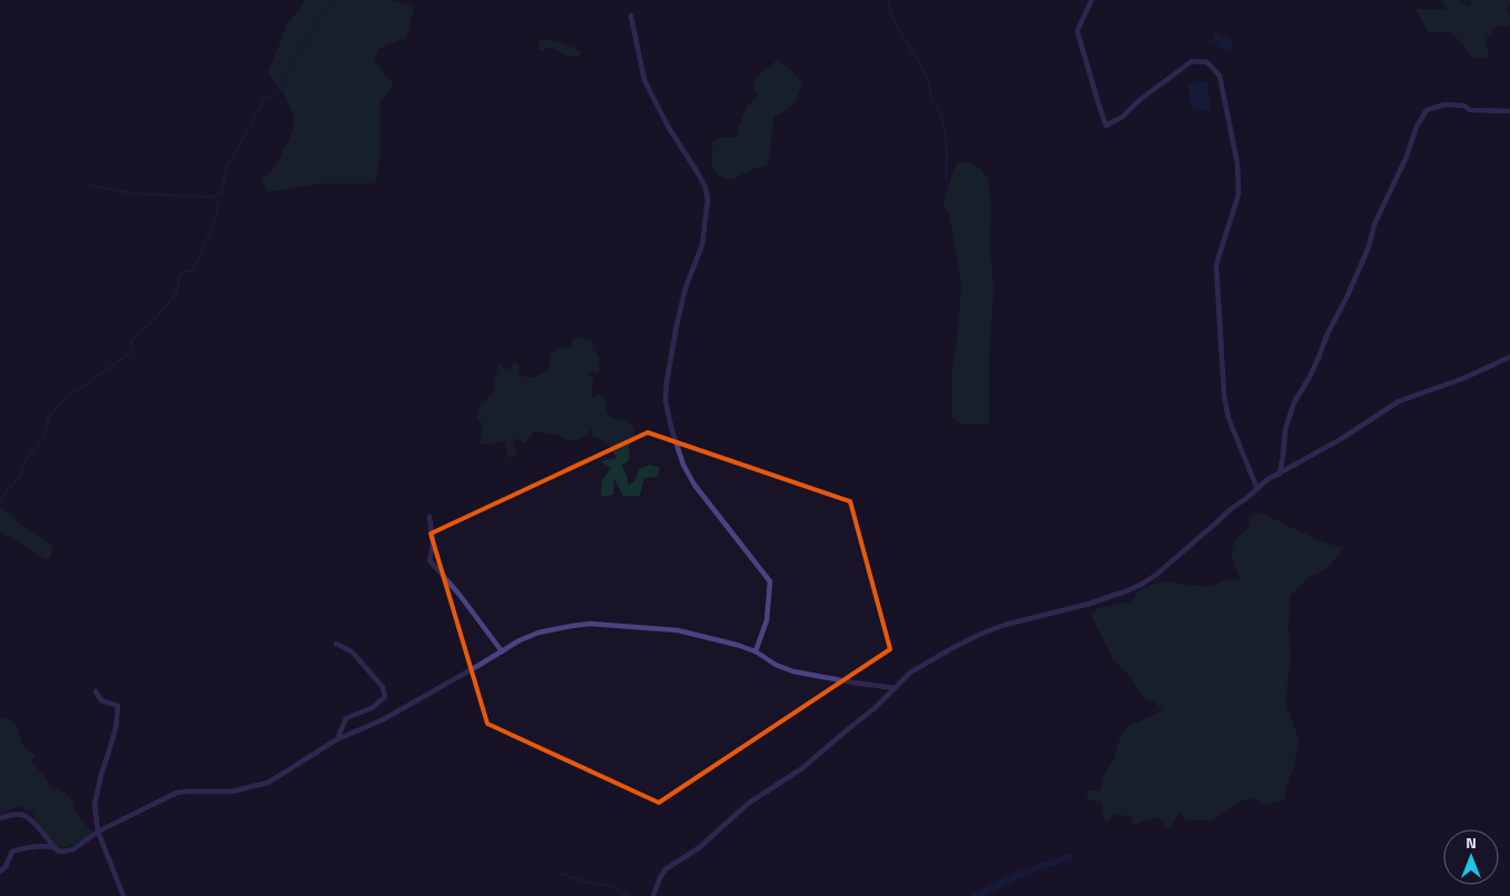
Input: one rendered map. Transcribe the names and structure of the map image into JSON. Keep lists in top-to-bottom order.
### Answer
{
  "north": "top"
}
